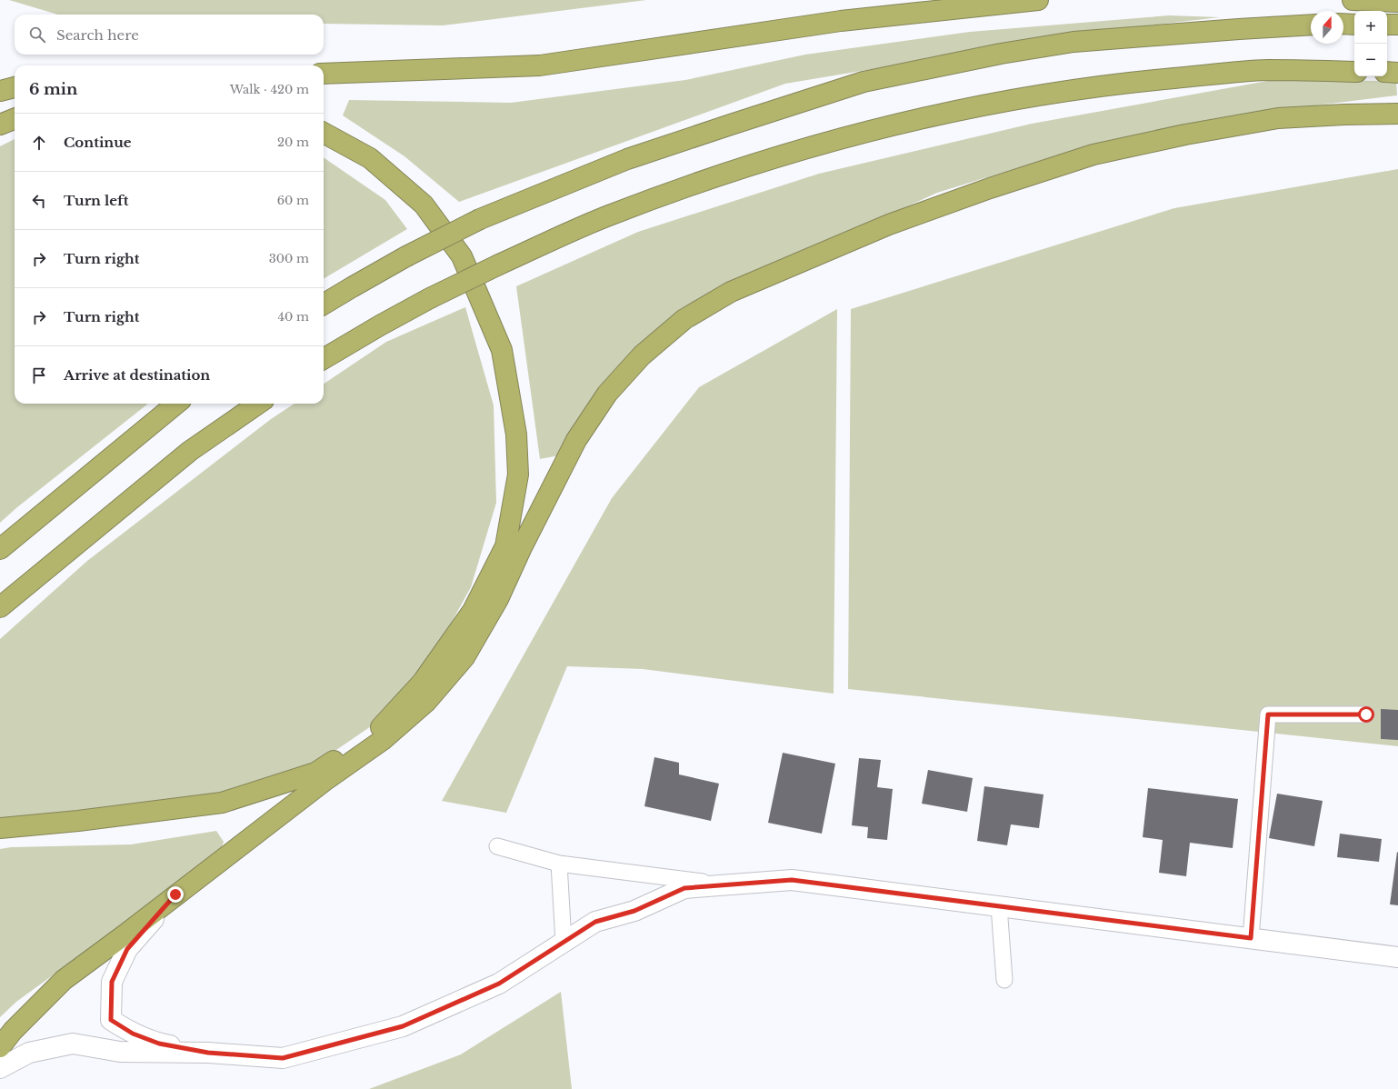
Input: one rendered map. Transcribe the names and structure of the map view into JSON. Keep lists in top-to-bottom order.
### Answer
{
  "north": "top",
  "page": {
    "map_buttons": ["+", "−"],
    "search": "Search here",
    "heading": ["6 min", "Walk · 420 m"],
    "list": [
      ["Continue", "20 m"],
      ["Turn left", "60 m"],
      ["Turn right", "300 m"],
      ["Turn right", "40 m"],
      "Arrive at destination"
    ]
  }
}
